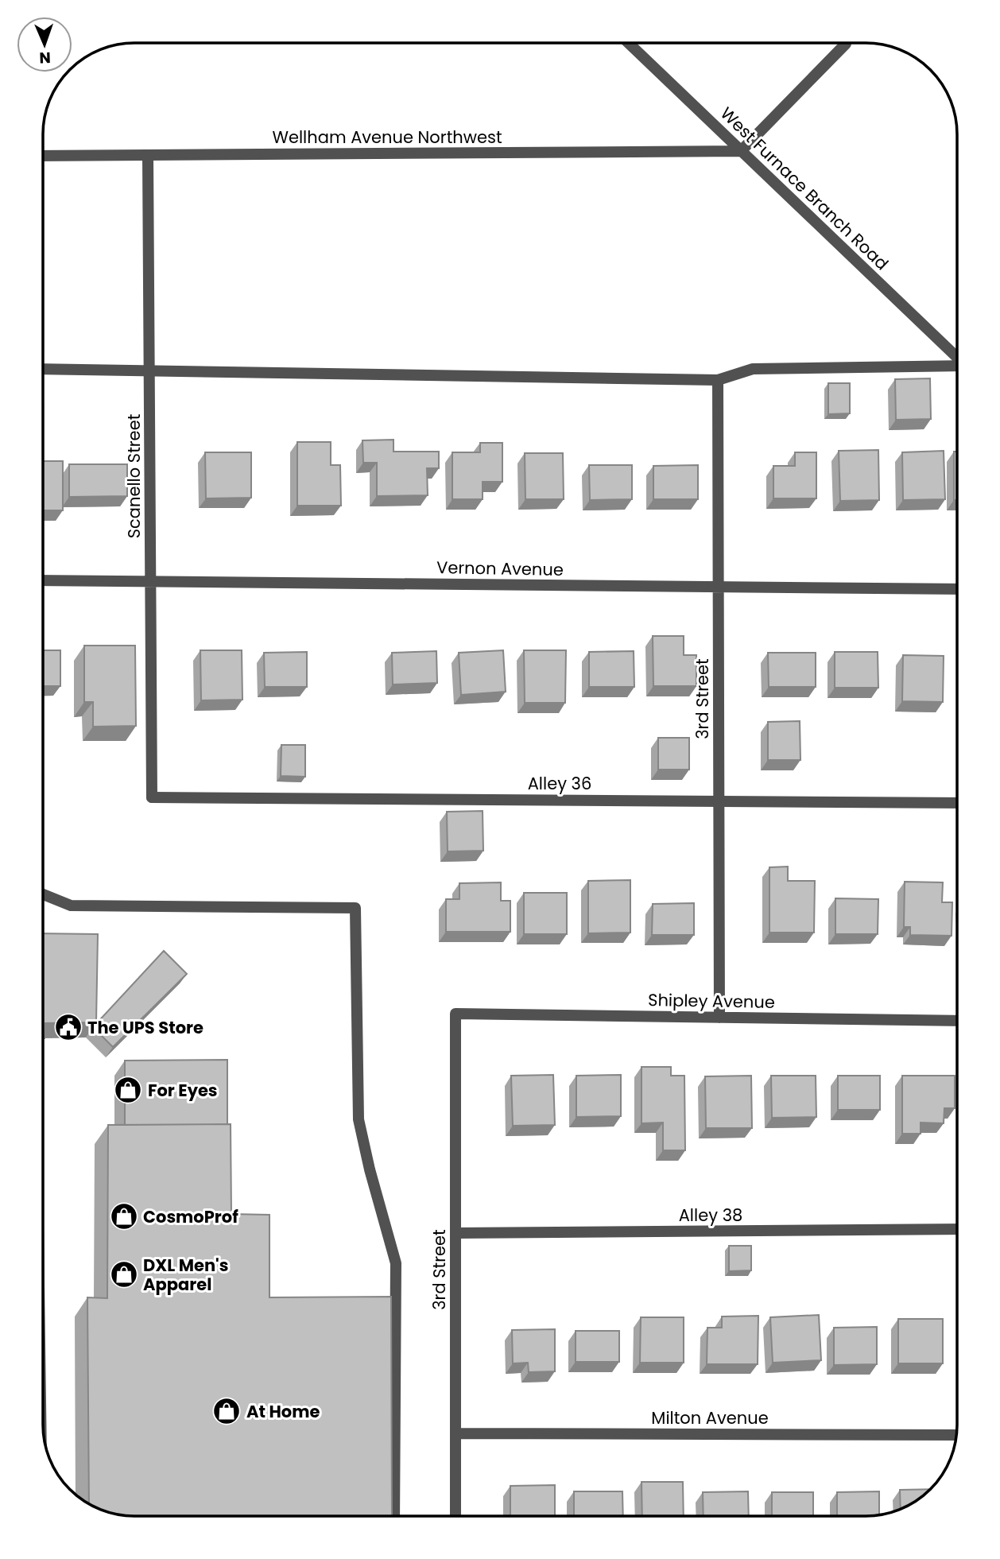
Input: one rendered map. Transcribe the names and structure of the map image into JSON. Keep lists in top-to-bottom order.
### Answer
{
  "streets": {
    "street": [
      "Wellham Avenue Northwest",
      "West Furnace Branch Road",
      "Scanello Street",
      "Vernon Avenue",
      "3rd Street",
      "Alley 36",
      "Shipley Avenue",
      "Alley 38",
      "Milton Avenue"
    ]
  },
  "crossings": [
    ["Wellham Avenue Northwest", "West Furnace Branch Road"],
    ["Wellham Avenue Northwest", "Scanello Street"],
    ["Scanello Street", "Vernon Avenue"],
    ["Scanello Street", "Alley 36"],
    ["Vernon Avenue", "3rd Street"],
    ["3rd Street", "Alley 36"],
    ["3rd Street", "Shipley Avenue"],
    ["3rd Street", "Alley 38"],
    ["3rd Street", "Milton Avenue"]
  ],
  "places": {
    "public building": ["The UPS Store"],
    "shop": [
      "For Eyes",
      "CosmoProf",
      "DXL Men's Apparel",
      "At Home"
    ]
  },
  "north": "bottom"
}
